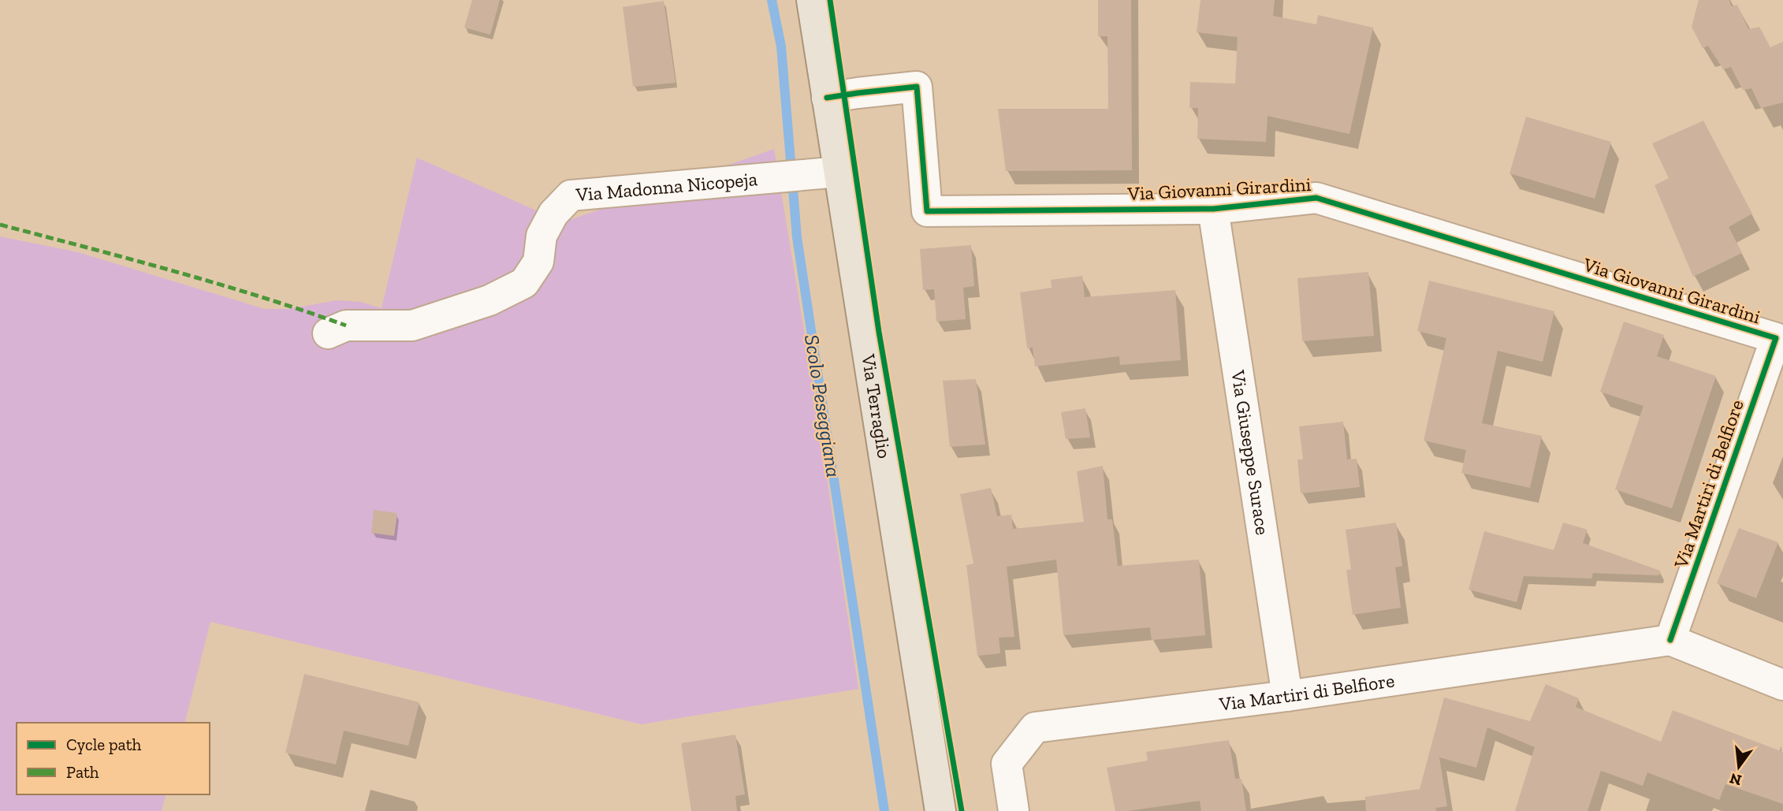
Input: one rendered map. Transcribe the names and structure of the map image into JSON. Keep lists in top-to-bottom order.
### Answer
{
  "streets": {
    "main road": ["Via Terraglio"],
    "street": [
      "Via Madonna Nicopeja",
      "Via Giovanni Girardini",
      "Via Giuseppe Surace",
      "Via Martiri di Belfiore"
    ]
  },
  "crossings": [
    ["Via Madonna Nicopeja", "Via Terraglio"],
    ["Via Giovanni Girardini", "Via Terraglio"],
    ["Via Giovanni Girardini", "Via Giuseppe Surace"],
    ["Via Giovanni Girardini", "Via Martiri di Belfiore"],
    ["Via Giuseppe Surace", "Via Martiri di Belfiore"]
  ],
  "water": ["Scolo Peseggiana"],
  "legend": ["Cycle path", "Path"],
  "north": "bottom"
}
